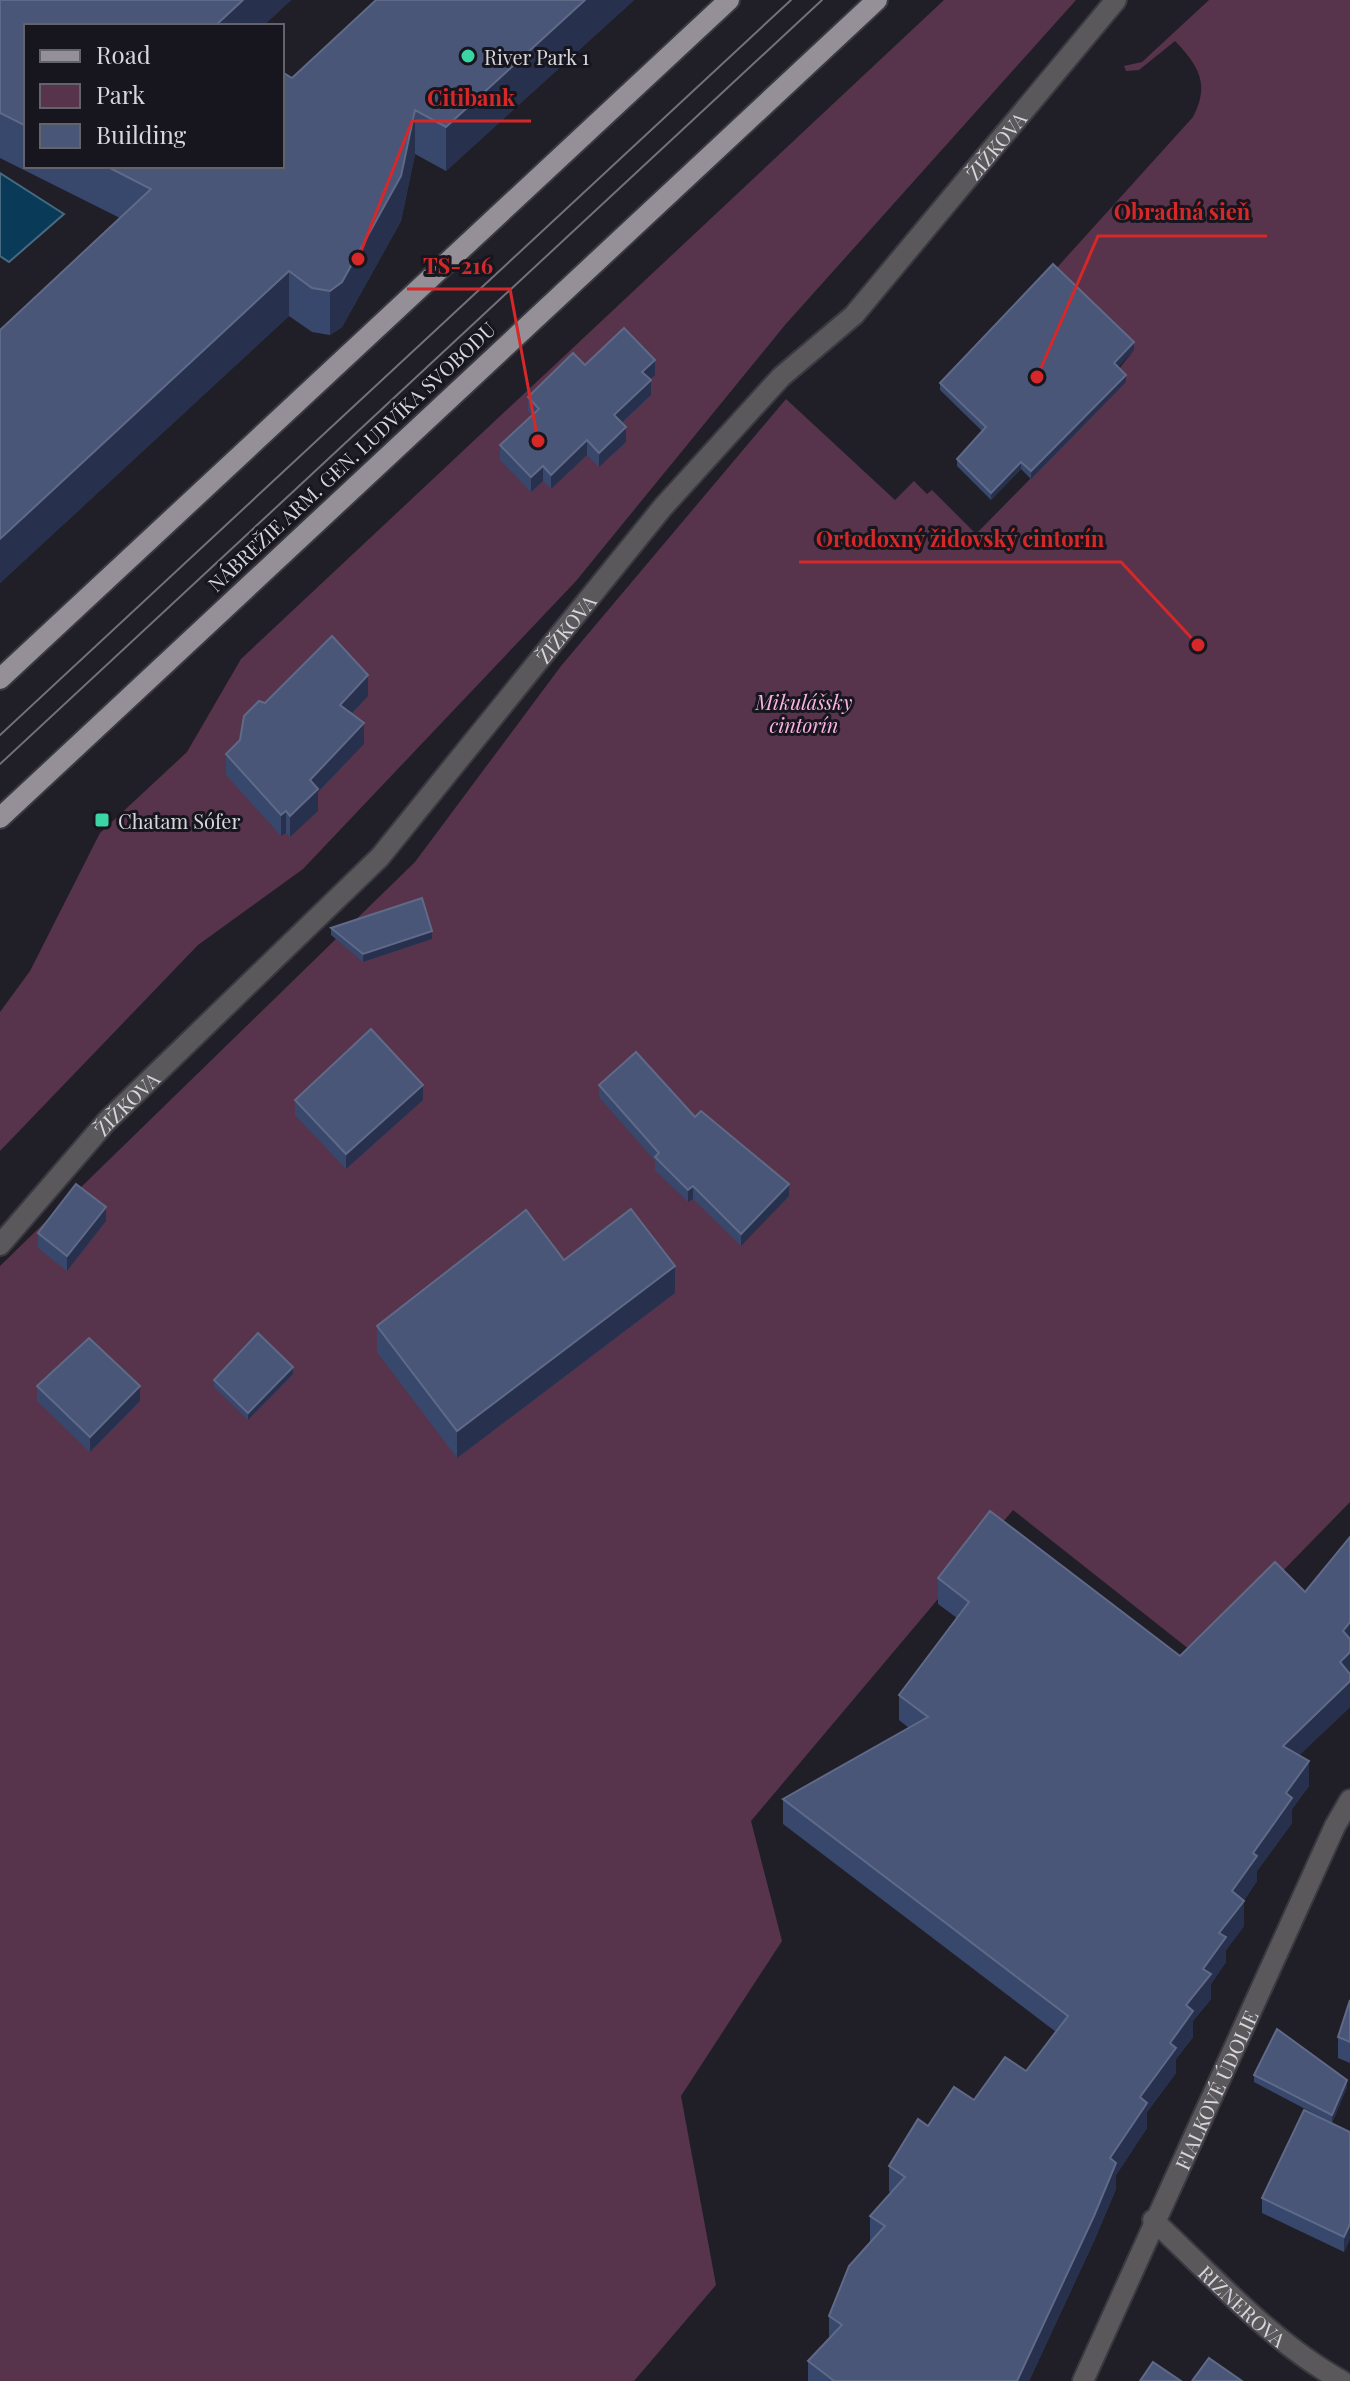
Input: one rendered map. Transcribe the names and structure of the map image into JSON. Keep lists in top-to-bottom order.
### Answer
{
  "streets": {
    "main road": ["NÁBREŽIE ARM. GEN. LUDVÍKA SVOBODU"],
    "street": ["ŽIŽKOVA", "FIALKOVÉ ÚDOLIE", "RIZNEROVA"]
  },
  "crossings": [
    ["FIALKOVÉ ÚDOLIE", "RIZNEROVA"]
  ],
  "parks": ["Mikulášsky cintorín"],
  "places": {
    "other": [
      "River Park 1",
      "Citibank",
      "Obradná sieň",
      "TS-216",
      "Ortodoxný židovský cintorín"
    ],
    "transit": ["Chatam Sófer"]
  },
  "legend": ["Road", "Park", "Building"]
}
